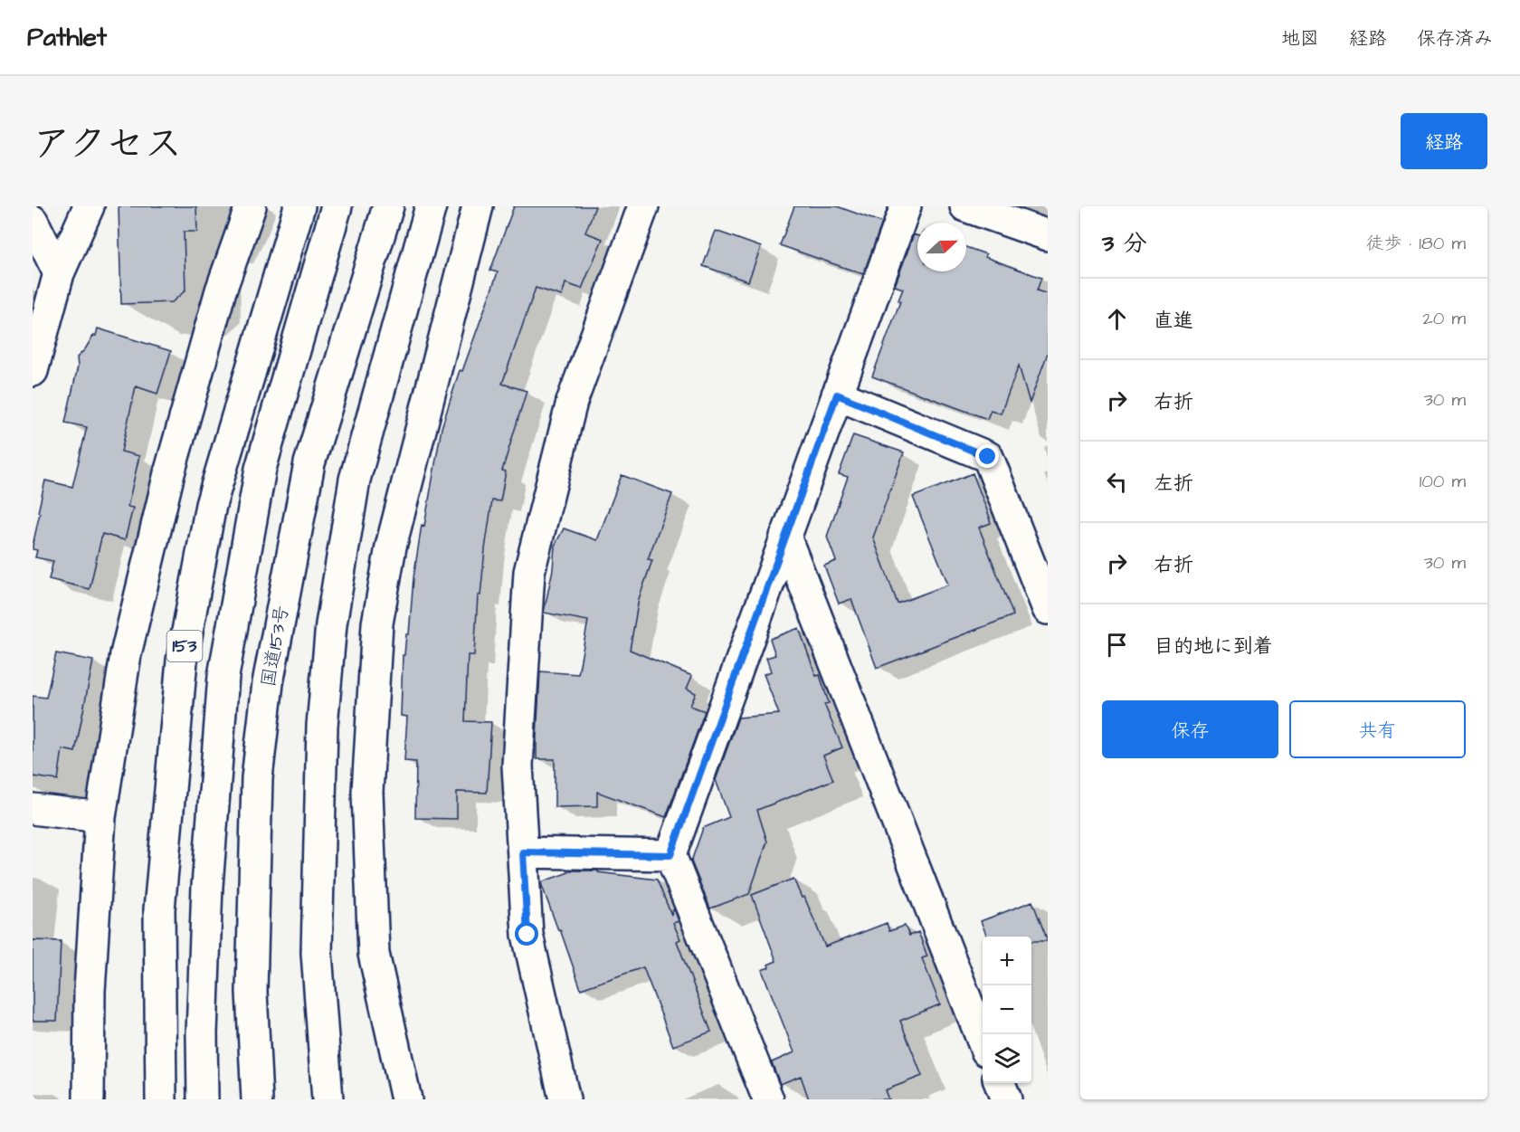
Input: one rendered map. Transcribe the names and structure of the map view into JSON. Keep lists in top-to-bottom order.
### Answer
{
  "streets": {
    "main road": ["153", "国道153号"]
  },
  "north": "right",
  "page": {
    "header": "Pathlet",
    "nav": ["地図", "経路", "保存済み"],
    "title": "アクセス",
    "buttons": [
      "経路",
      ["保存", "共有"]
    ],
    "heading": ["3 分", "徒歩 · 180 m"],
    "list": [
      ["直進", "20 m"],
      ["右折", "30 m"],
      ["左折", "100 m"],
      ["右折", "30 m"],
      "目的地に到着"
    ],
    "map_buttons": ["+", "−"]
  }
}
